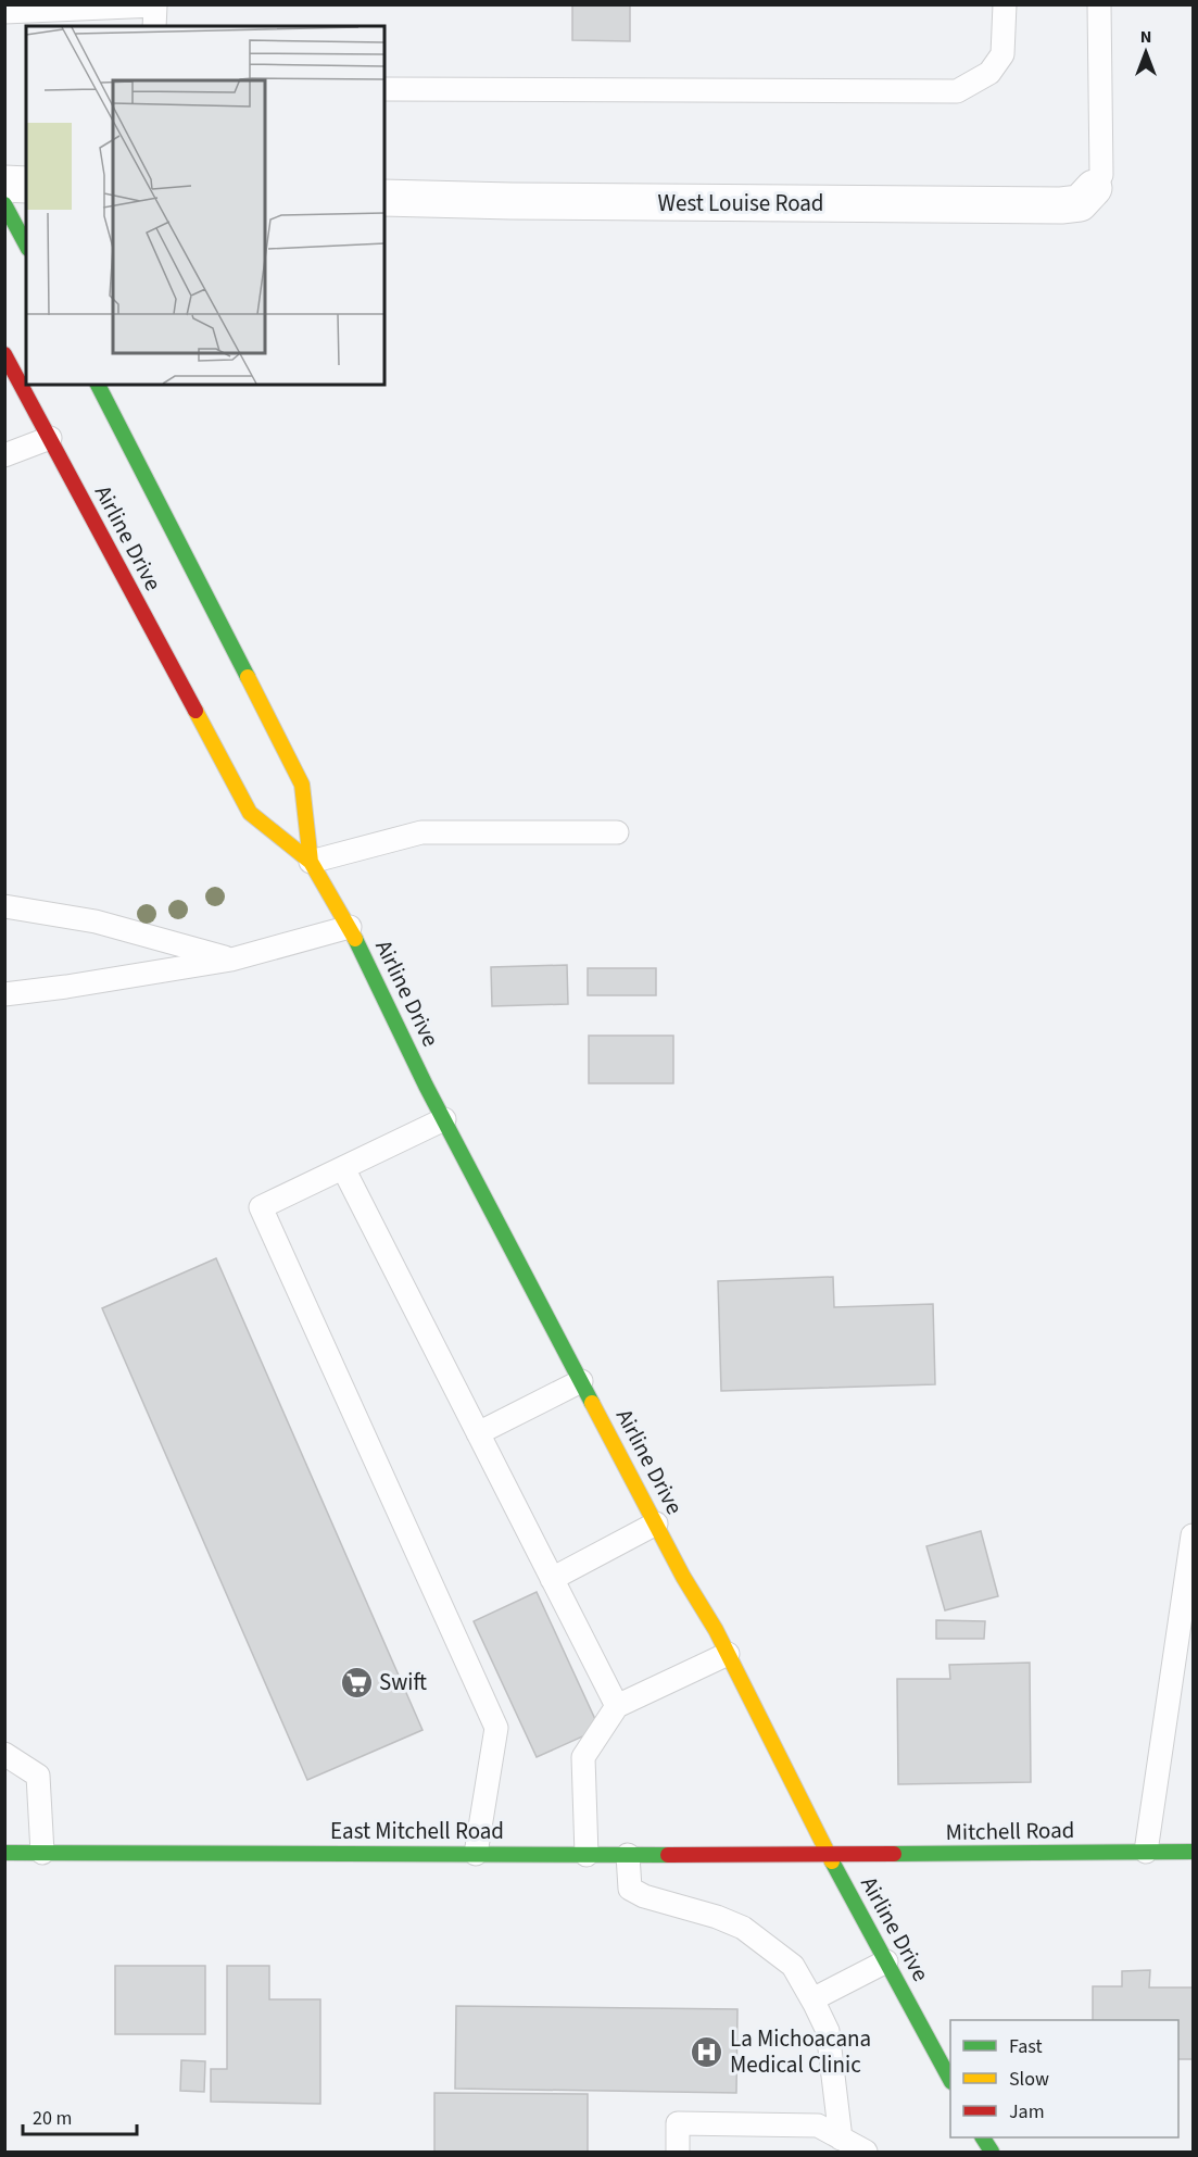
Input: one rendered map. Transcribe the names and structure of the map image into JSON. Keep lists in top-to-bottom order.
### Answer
{
  "streets": {
    "main road": ["Airline Drive", "East Mitchell Road", "Mitchell Road"],
    "street": ["West Louise Road"]
  },
  "crossings": [
    ["Airline Drive", "East Mitchell Road"],
    ["Airline Drive", "Mitchell Road"],
    ["East Mitchell Road", "Mitchell Road"]
  ],
  "places": {
    "supermarket": ["Swift"],
    "hospital": ["La Michoacana Medical Clinic"]
  },
  "legend": ["Fast", "Slow", "Jam"],
  "scale_bar": "20 m",
  "north": "top"
}
